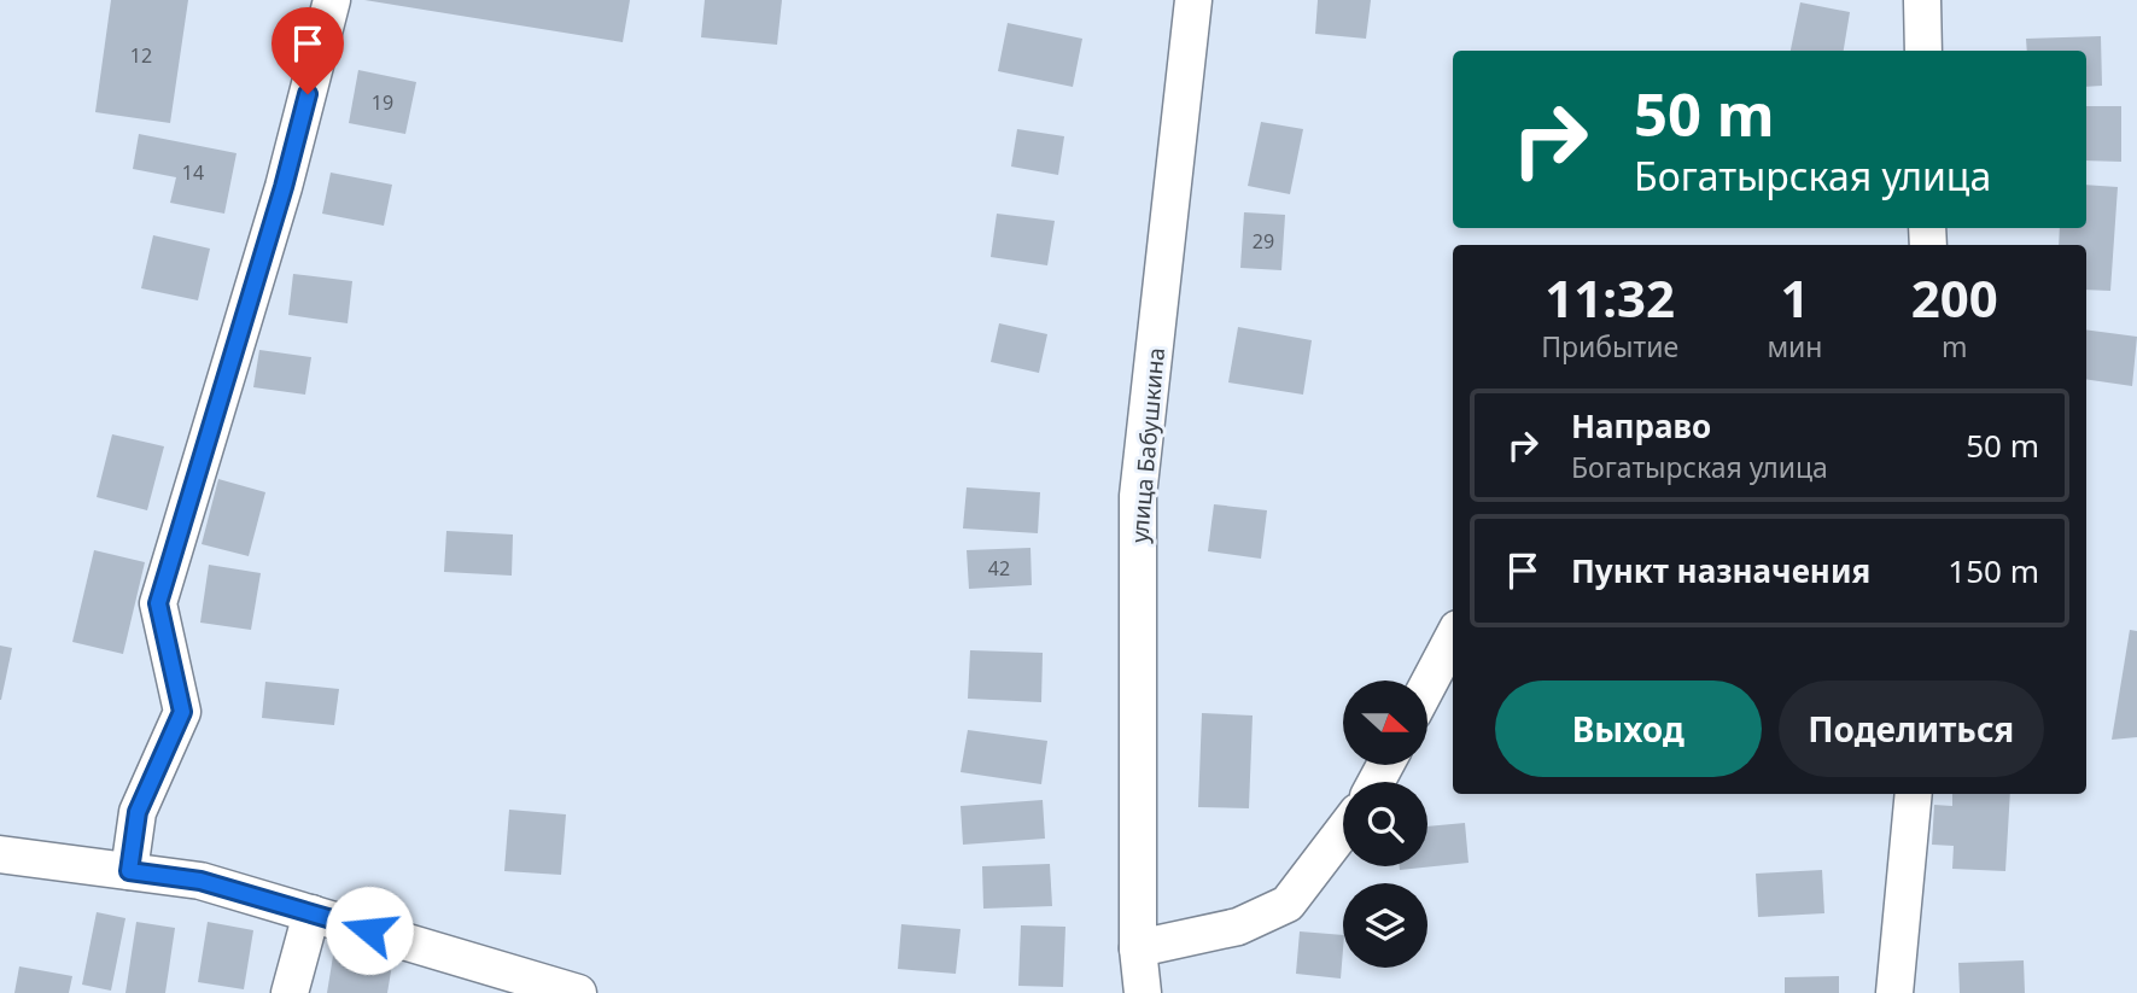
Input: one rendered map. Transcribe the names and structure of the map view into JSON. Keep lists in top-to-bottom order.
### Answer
{
  "streets": {
    "street": ["улица Бабушкина"]
  },
  "house_numbers": [
    "12",
    "19",
    "14",
    "29",
    "42"
  ],
  "north": "right",
  "page": {
    "turn": ["50 m", "Богатырская улица"],
    "eta": [
      "11:32",
      "Прибытие",
      "1",
      "мин",
      "200",
      "m"
    ],
    "list": [
      {
        "name": "Направо",
        "note": "Богатырская улица",
        "value": "50 m"
      },
      {
        "name": "Пункт назначения",
        "value": "150 m"
      }
    ],
    "buttons": ["Выход", "Поделиться"]
  }
}
